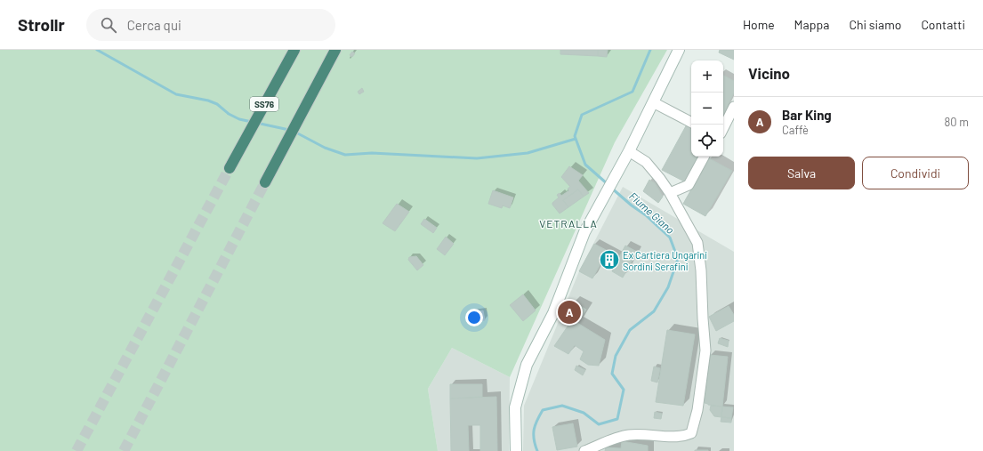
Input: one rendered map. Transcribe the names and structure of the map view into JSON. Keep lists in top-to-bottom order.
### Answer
{
  "streets": {
    "highway": ["SS76"]
  },
  "districts": ["VETRALLA"],
  "water": ["Fiume Giano"],
  "places": {
    "building": ["Ex Cartiera Ungarini Sordini Serafini"]
  },
  "page": {
    "header": "Strollr",
    "search": "Cerca qui",
    "nav": [
      "Home",
      "Mappa",
      "Chi siamo",
      "Contatti"
    ],
    "heading": "Vicino",
    "map_buttons": ["+", "−"],
    "list": [
      {
        "mark": "A",
        "name": "Bar King",
        "note": "Caffè",
        "value": "80 m"
      }
    ],
    "buttons": ["Salva", "Condividi"],
    "pins": "A"
  }
}
